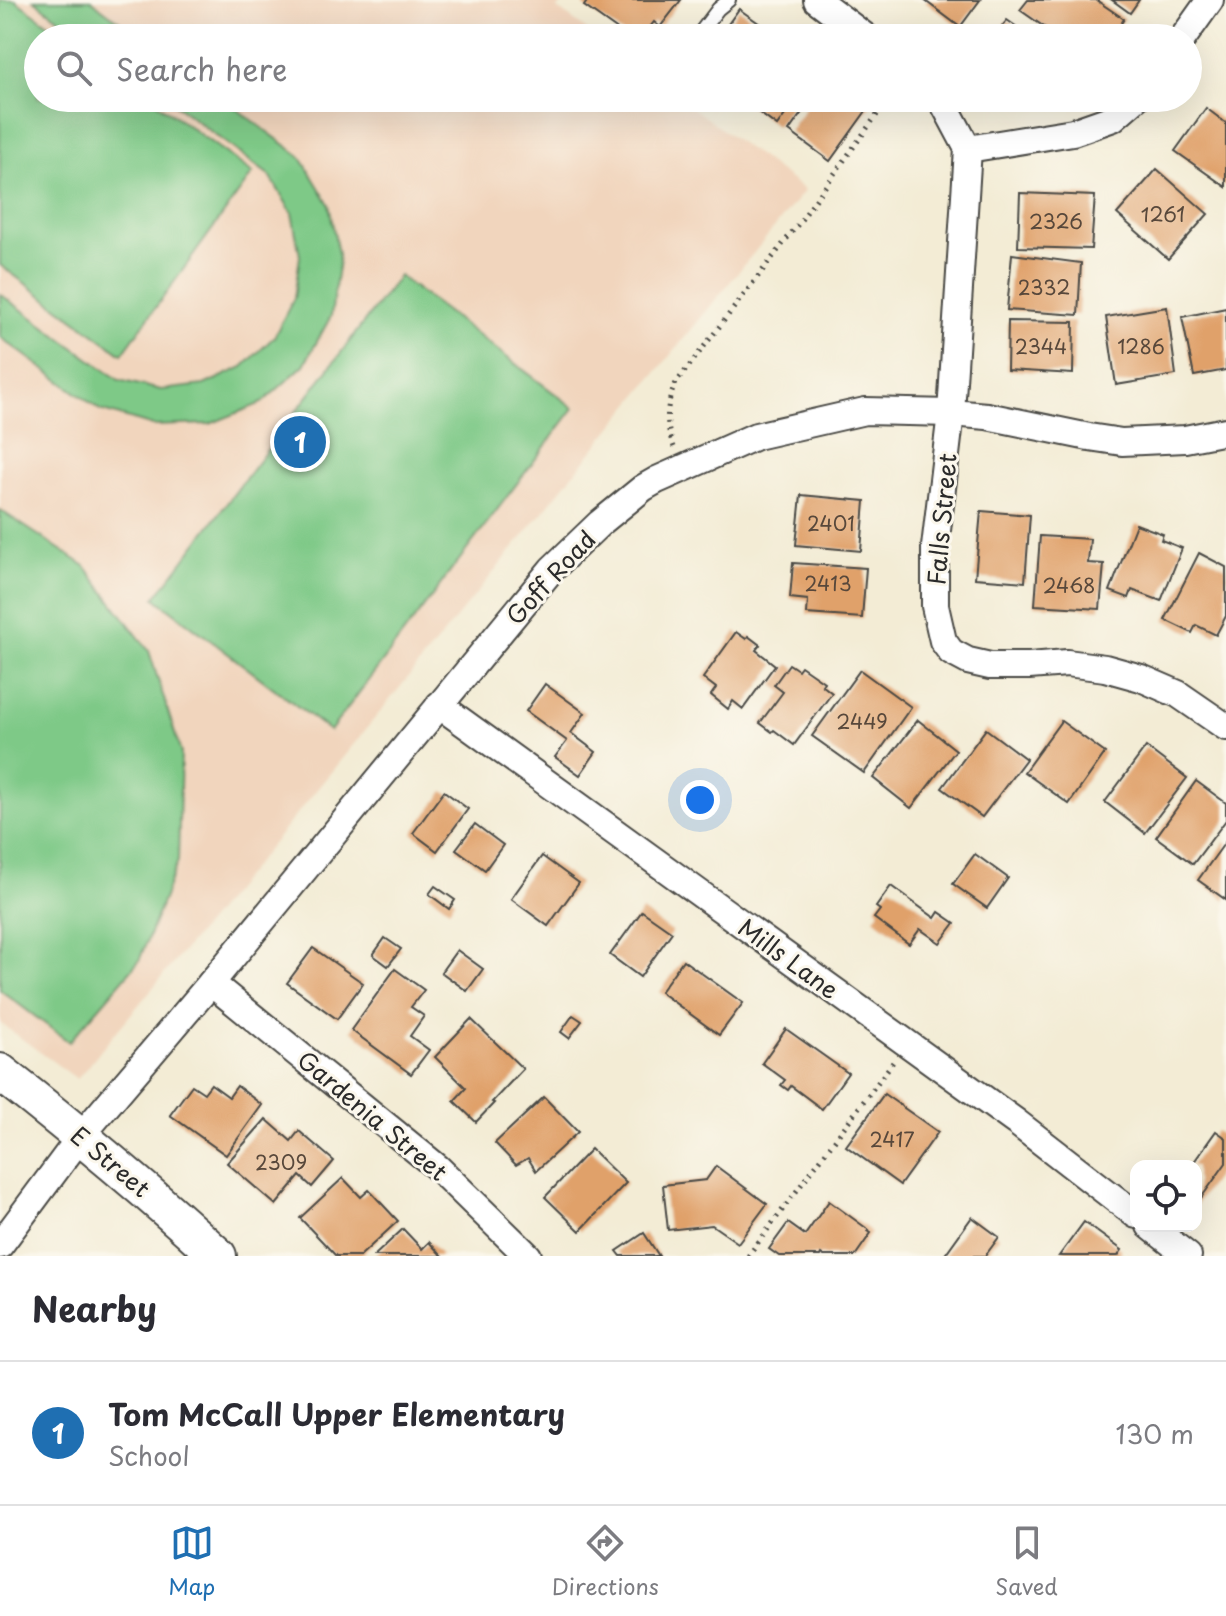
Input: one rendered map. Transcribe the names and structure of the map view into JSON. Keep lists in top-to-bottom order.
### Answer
{
  "streets": {
    "main road": ["E Street"],
    "street": [
      "Falls Street",
      "Goff Road",
      "Mills Lane",
      "Gardenia Street"
    ]
  },
  "crossings": [
    ["Falls Street", "Goff Road"],
    ["Goff Road", "Mills Lane"],
    ["Goff Road", "Gardenia Street"],
    ["Goff Road", "E Street"]
  ],
  "house_numbers": [
    "1261",
    "2326",
    "2332",
    "2344",
    "1286",
    "2401",
    "2413",
    "2468",
    "2449",
    "2417",
    "2309"
  ],
  "page": {
    "search": "Search here",
    "pins": "1",
    "heading": "Nearby",
    "list": [
      {
        "mark": "1",
        "name": "Tom McCall Upper Elementary",
        "note": "School",
        "value": "130 m"
      }
    ],
    "nav": ["Map", "Directions", "Saved"]
  }
}
